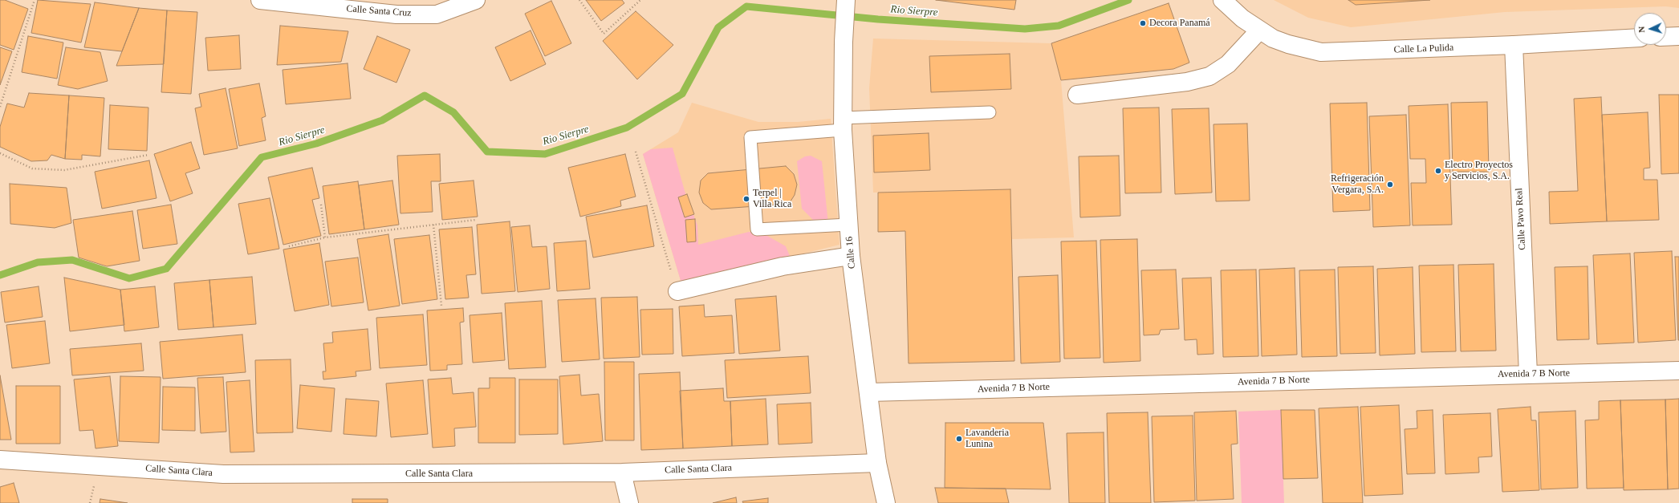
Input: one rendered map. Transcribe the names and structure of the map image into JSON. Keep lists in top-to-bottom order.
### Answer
{
  "streets": {
    "street": [
      "Calle Santa Cruz",
      "Calle La Pulida",
      "Calle Pavo Real",
      "Calle 16",
      "Avenida 7 B Norte",
      "Calle Santa Clara"
    ]
  },
  "crossings": [
    ["Calle La Pulida", "Calle Pavo Real"],
    ["Calle Pavo Real", "Avenida 7 B Norte"],
    ["Calle 16", "Avenida 7 B Norte"],
    ["Calle 16", "Calle Santa Clara"]
  ],
  "water": ["Rio Sierpre"],
  "places": [
    "Decora Panamá",
    "Electro Proyectos y Servicios, S.A.",
    "Refrigeración Vergara, S.A.",
    "Terpel | Villa Rica",
    "Lavanderia Lunina"
  ],
  "north": "left"
}
